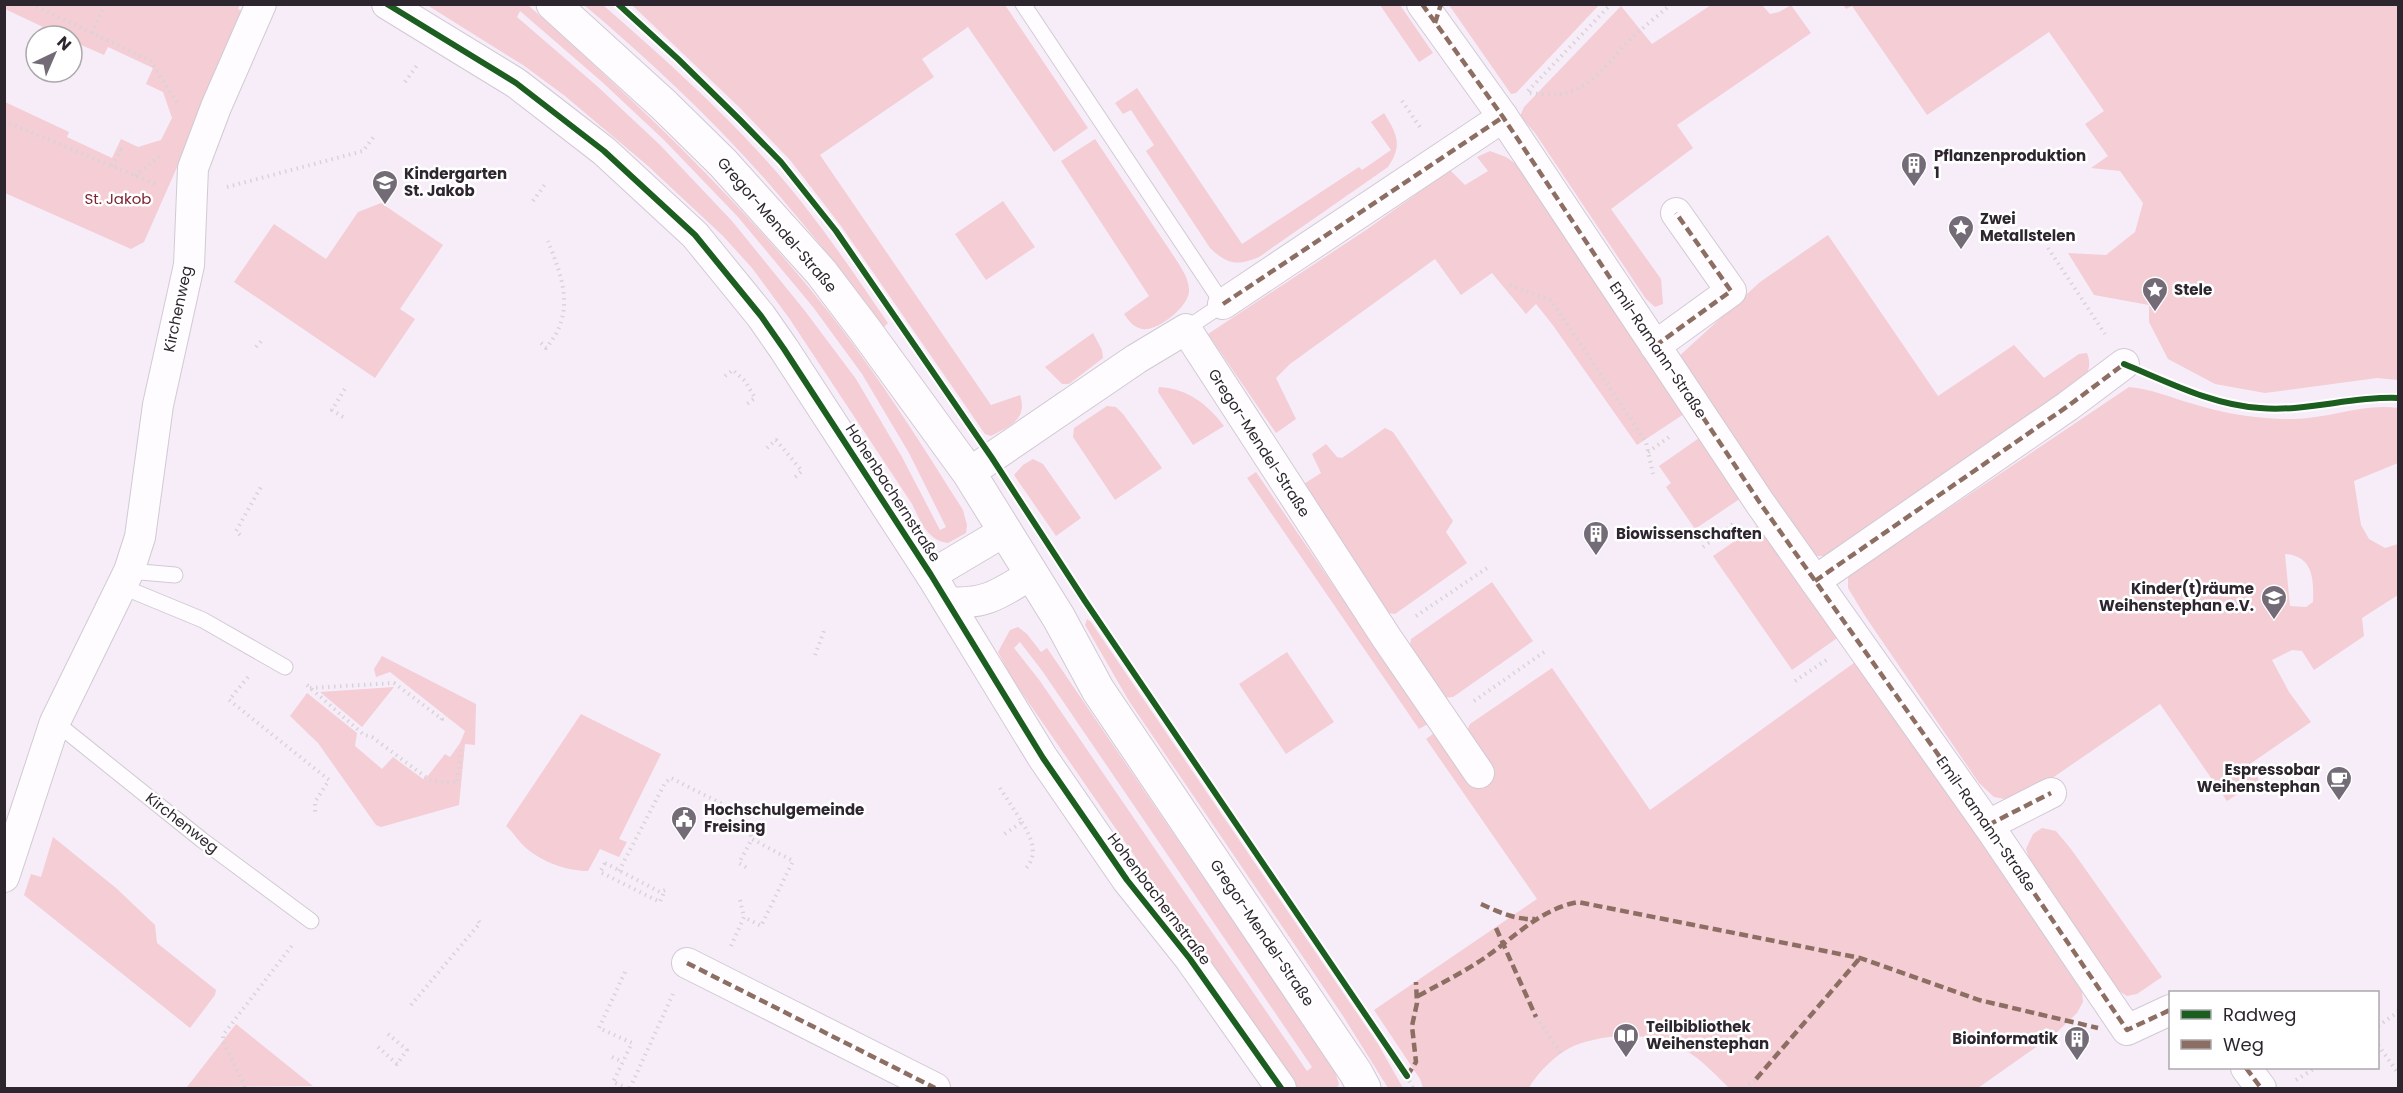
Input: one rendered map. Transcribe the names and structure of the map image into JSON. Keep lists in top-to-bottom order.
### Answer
{
  "streets": {
    "street": [
      "Gregor-Mendel-Straße",
      "Kirchenweg",
      "Emil-Ramann-Straße",
      "Hohenbachernstraße"
    ]
  },
  "crossings": [
    ["Gregor-Mendel-Straße", "Hohenbachernstraße"]
  ],
  "parks": ["St. Jakob"],
  "places": {
    "building": ["Pflanzenproduktion 1", "Biowissenschaften", "Bioinformatik"],
    "school or university": ["Kindergarten St. Jakob", "Kinder(t)räume Weihenstephan e.V."],
    "place": ["Zwei Metallstelen", "Stele"],
    "cafe": ["Espressobar Weihenstephan"],
    "public building": ["Hochschulgemeinde Freising"],
    "library": ["Teilbibliothek Weihenstephan"]
  },
  "legend": ["Radweg", "Weg"],
  "north": "top right"
}
